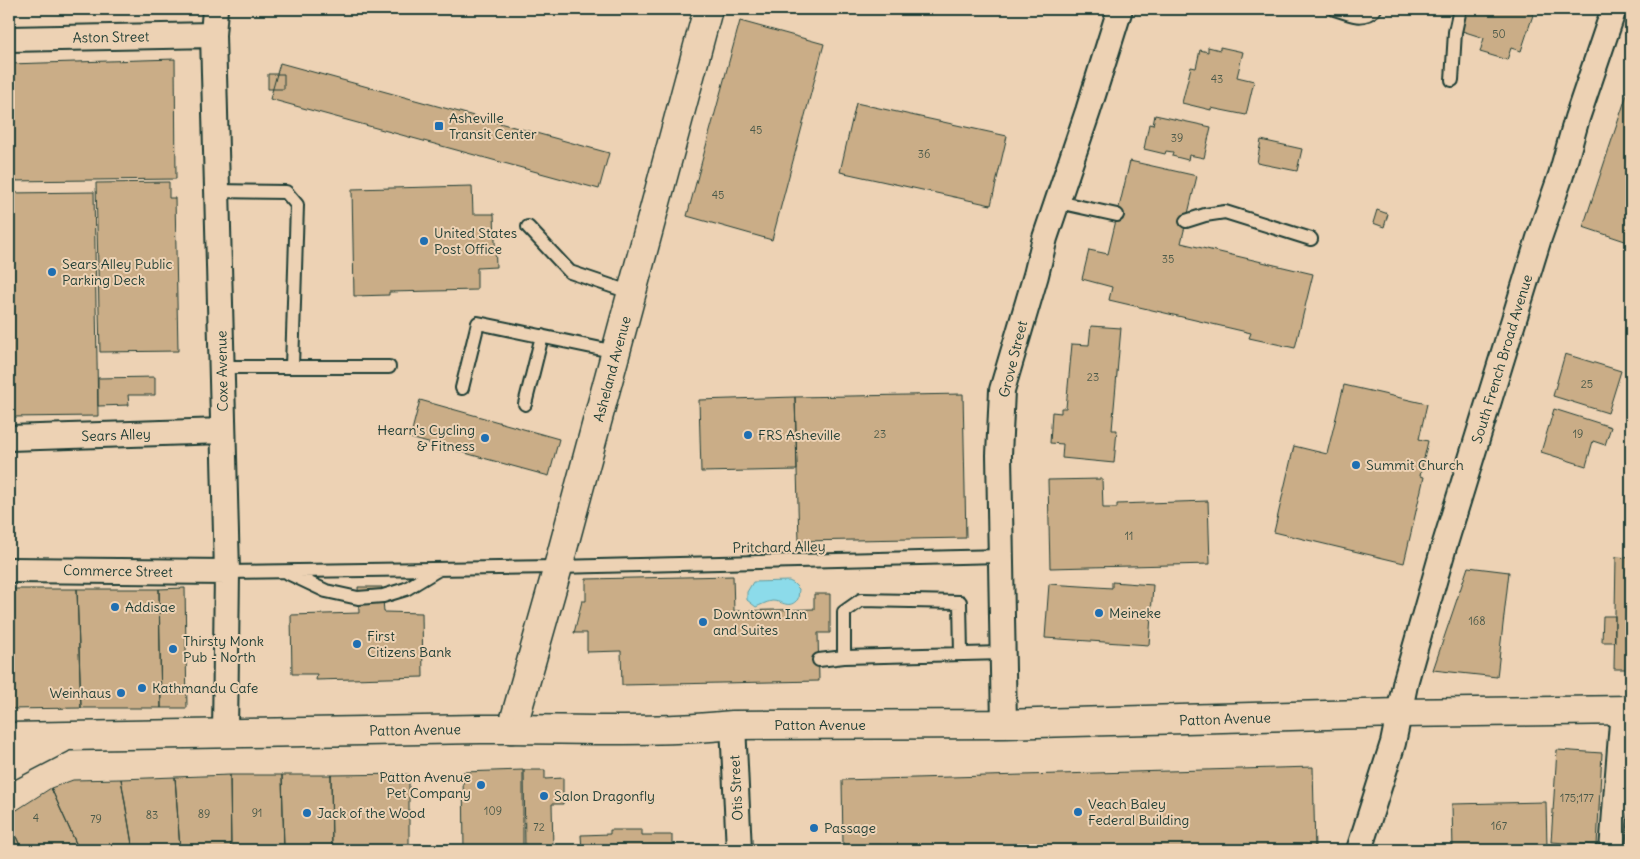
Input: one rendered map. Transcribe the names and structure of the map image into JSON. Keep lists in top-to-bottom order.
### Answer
{
  "streets": {
    "main road": ["Asheland Avenue", "Patton Avenue"],
    "street": [
      "Aston Street",
      "Grove Street",
      "South French Broad Avenue",
      "Coxe Avenue",
      "Sears Alley",
      "Commerce Street",
      "Otis Street"
    ],
    "lane": ["Pritchard Alley"]
  },
  "crossings": [
    ["Aston Street", "Coxe Avenue"],
    ["Grove Street", "Pritchard Alley"],
    ["Grove Street", "Patton Avenue"],
    ["South French Broad Avenue", "Patton Avenue"],
    ["Asheland Avenue", "Pritchard Alley"],
    ["Asheland Avenue", "Patton Avenue"],
    ["Coxe Avenue", "Sears Alley"],
    ["Coxe Avenue", "Pritchard Alley"],
    ["Coxe Avenue", "Commerce Street"],
    ["Coxe Avenue", "Patton Avenue"],
    ["Pritchard Alley", "Commerce Street"],
    ["Patton Avenue", "Otis Street"]
  ],
  "places": {
    "transit": ["Asheville Transit Center"],
    "other": [
      "United States Post Office",
      "Sears Alley Public Parking Deck",
      "FRS Asheville",
      "Hearn's Cycling & Fitness",
      "Summit Church",
      "Addisae",
      "Meineke",
      "Downtown Inn and Suites",
      "First Citizens Bank",
      "Thirsty Monk Pub - North",
      "Kathmandu Cafe",
      "Weinhaus",
      "Patton Avenue Pet Company",
      "Salon Dragonfly",
      "Veach Baley Federal Building",
      "Jack of the Wood",
      "Passage"
    ]
  },
  "house_numbers": [
    "50",
    "43",
    "45",
    "39",
    "36",
    "45",
    "35",
    "23",
    "25",
    "23",
    "19",
    "11",
    "168",
    "175;177",
    "109",
    "91",
    "89",
    "83",
    "4",
    "79",
    "167",
    "72"
  ]
}
